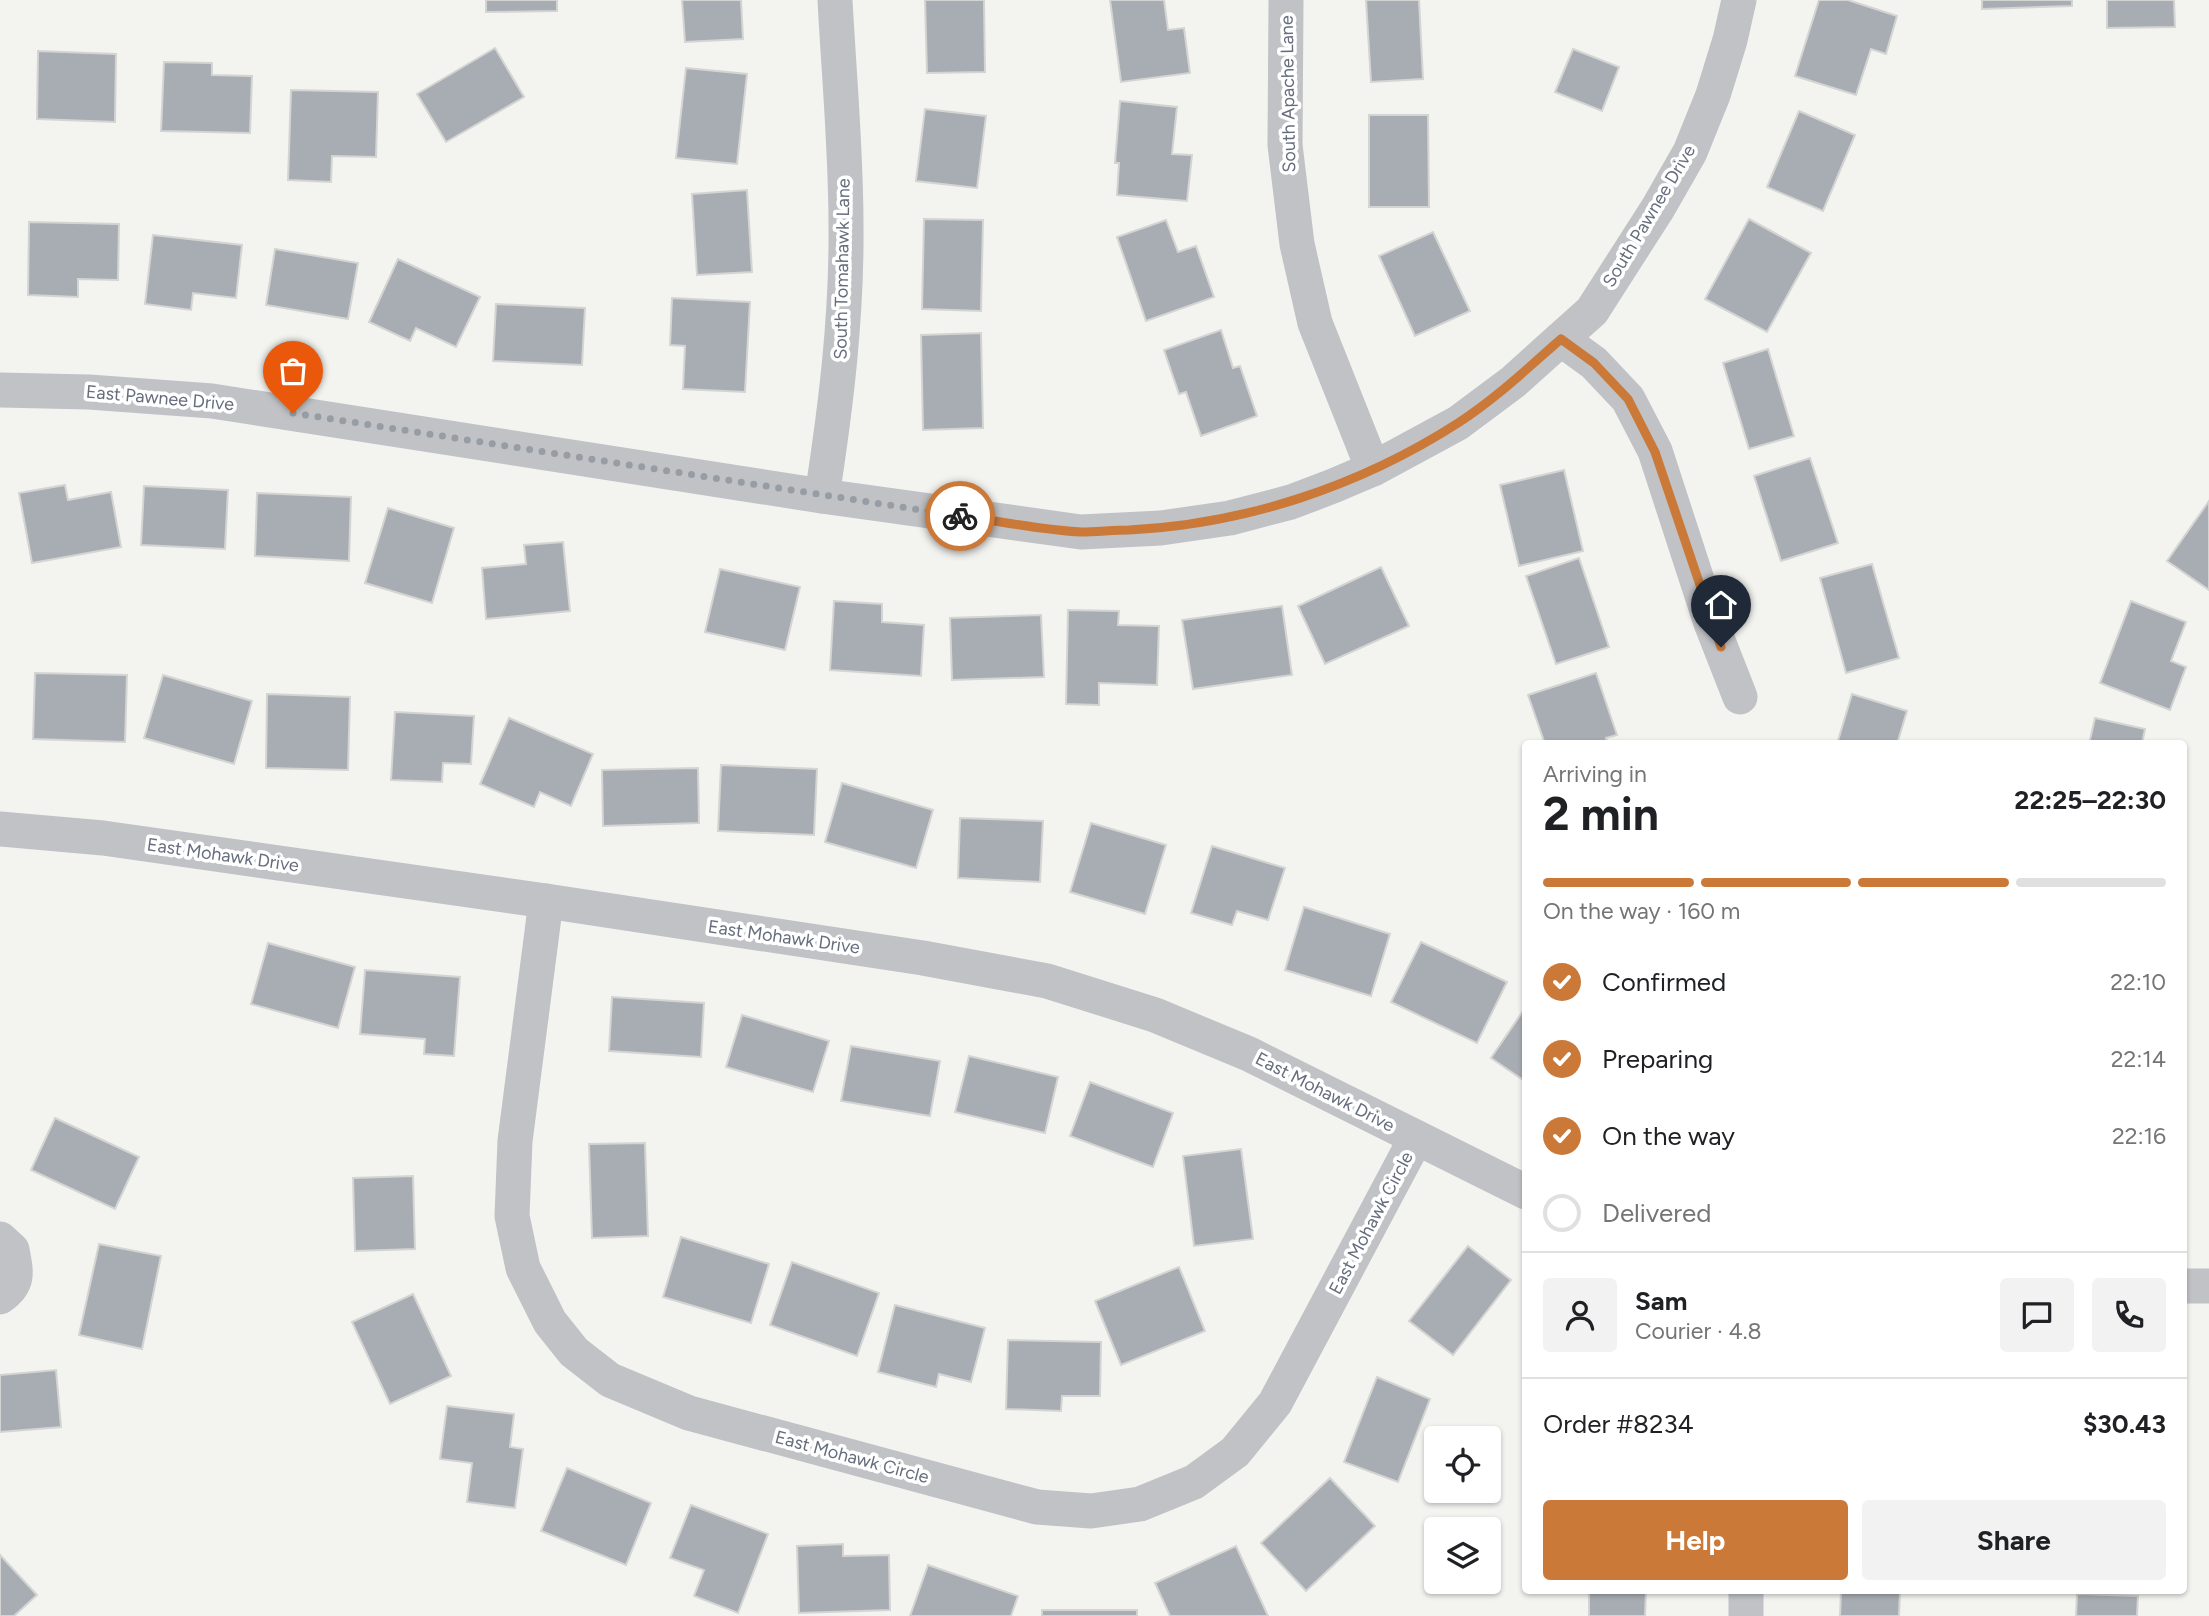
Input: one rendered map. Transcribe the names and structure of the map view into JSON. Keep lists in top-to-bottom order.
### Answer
{
  "streets": {
    "street": [
      "South Apache Lane",
      "South Pawnee Drive",
      "South Tomahawk Lane",
      "East Pawnee Drive",
      "East Mohawk Drive",
      "East Mohawk Circle"
    ]
  },
  "crossings": [
    ["South Apache Lane", "East Pawnee Drive"],
    ["South Pawnee Drive", "East Pawnee Drive"],
    ["South Tomahawk Lane", "East Pawnee Drive"],
    ["East Mohawk Drive", "East Mohawk Circle"]
  ],
  "page": {
    "heading": ["2 min", "Arriving in", "22:25–22:30"],
    "panel": [
      "Sam",
      "Courier · 4.8",
      "Order #8234",
      "$30.43"
    ],
    "bar": "On the way · 160 m",
    "list": [
      ["Confirmed", "22:10"],
      ["Preparing", "22:14"],
      ["On the way", "22:16"],
      "Delivered"
    ],
    "buttons": ["Help", "Share"]
  }
}
